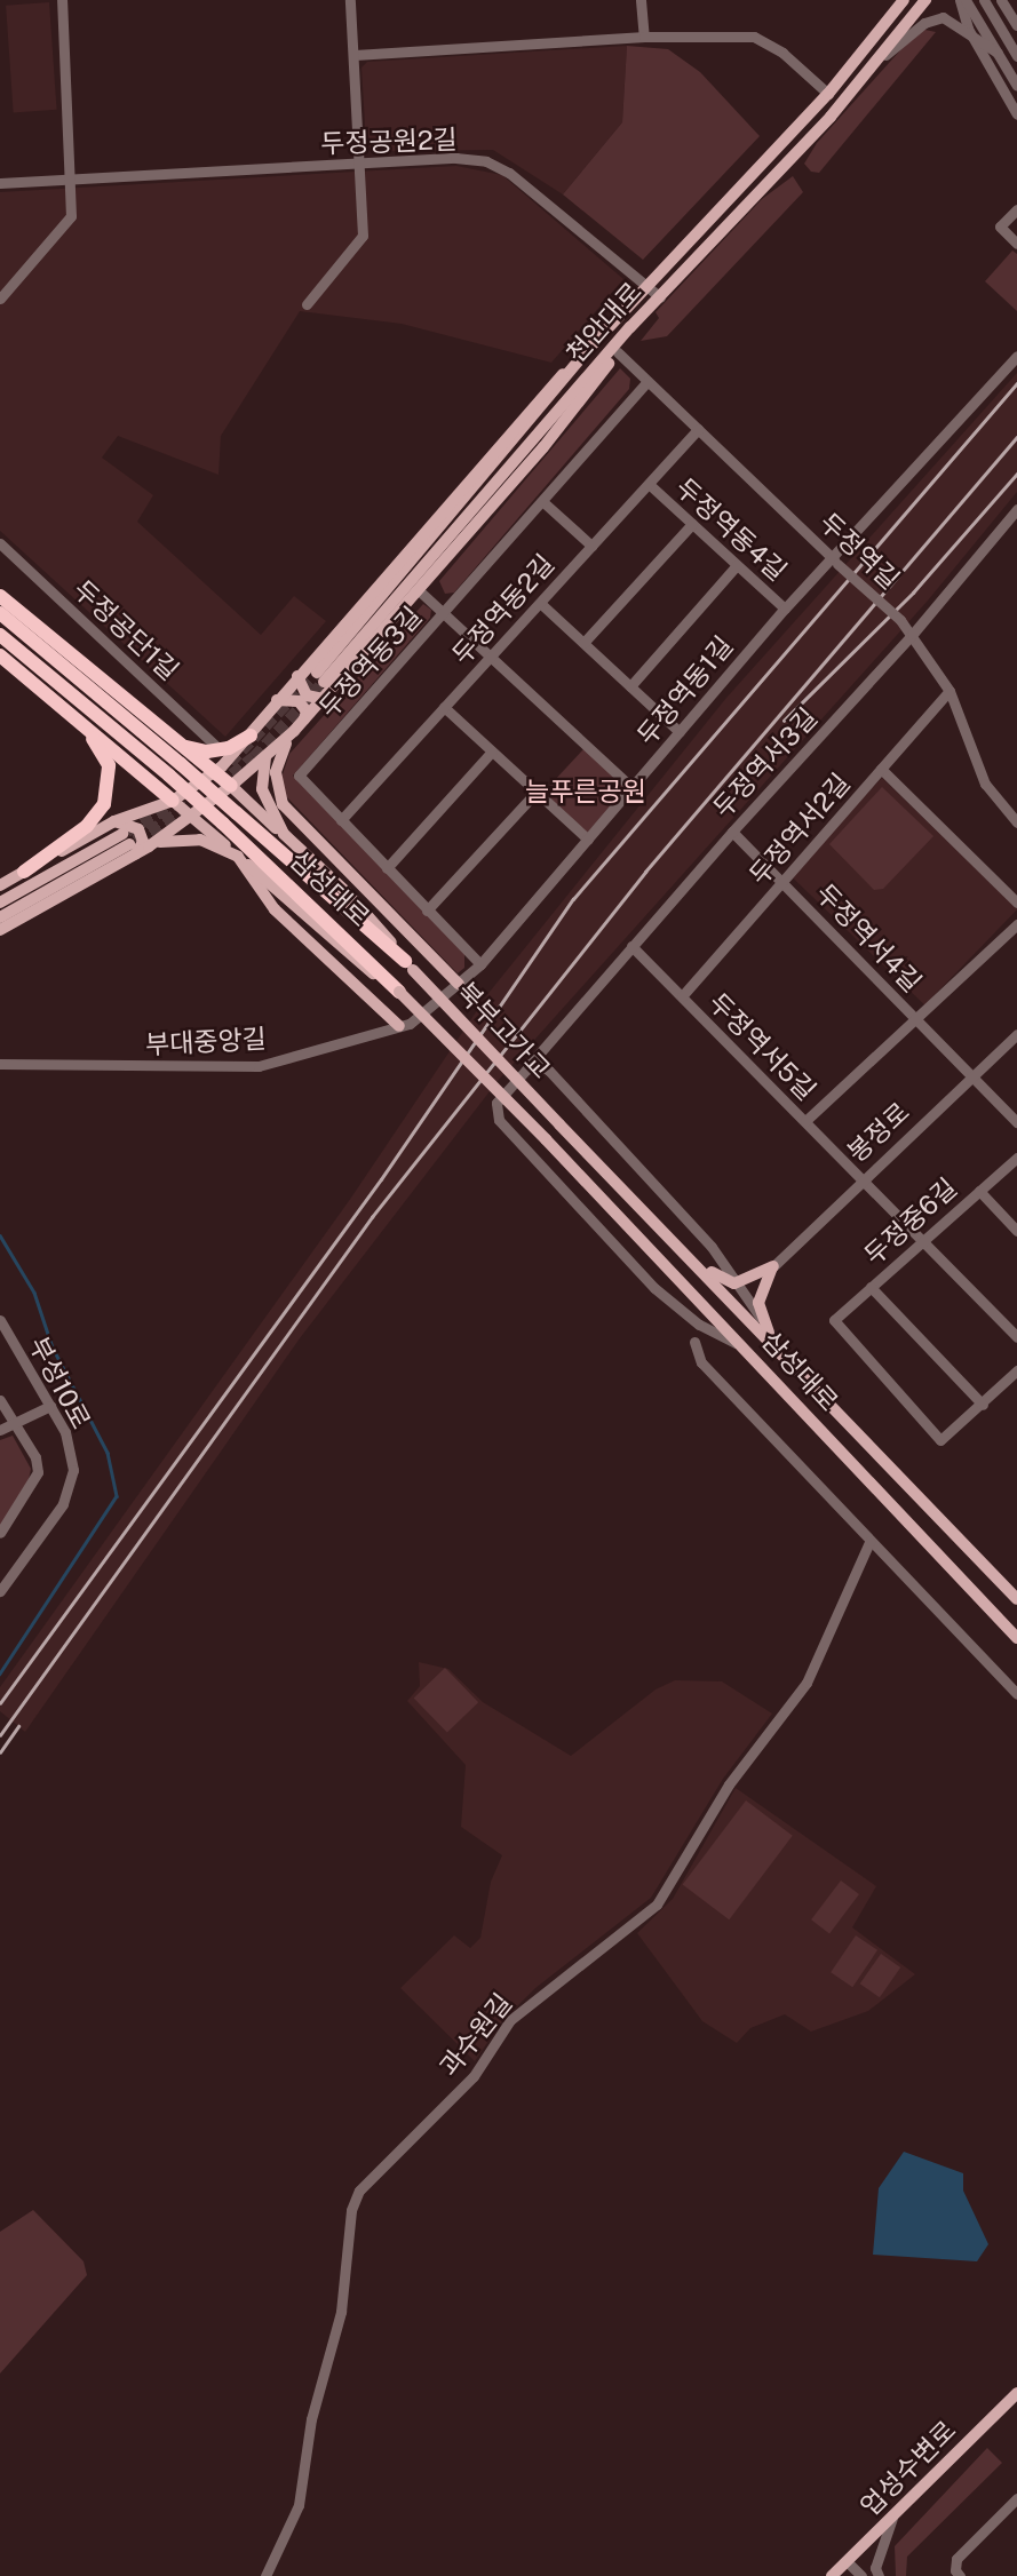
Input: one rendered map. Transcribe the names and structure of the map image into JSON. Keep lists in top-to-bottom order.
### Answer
{
  "streets": {
    "highway": ["삼성대로"],
    "main road": ["천안대로", "북부고가교", "업성수변로"],
    "street": [
      "두정공원2길",
      "두정역동4길",
      "두정역길",
      "두정역동2길",
      "두정공단1길",
      "두정역동3길",
      "두정역동1길",
      "두정역서3길",
      "두정역서2길",
      "두정역서4길",
      "부대중앙길",
      "두정역서5길",
      "봉정로",
      "두정중6길",
      "부성10로",
      "과수원길"
    ]
  },
  "crossings": [
    ["두정공원2길", "천안대로"],
    ["두정역동4길", "두정역동2길"],
    ["두정역동4길", "두정역동1길"],
    ["두정역길", "두정역동2길"],
    ["두정역길", "두정역동3길"],
    ["두정역길", "두정역동1길"],
    ["두정역길", "두정역서3길"],
    ["두정역길", "두정역서2길"],
    ["두정역동2길", "두정역동3길"],
    ["두정역동3길", "두정역동1길"],
    ["두정역동1길", "부대중앙길"],
    ["두정역서3길", "삼성대로"],
    ["두정역서3길", "두정역서4길"],
    ["두정역서3길", "두정역서5길"],
    ["두정역서2길", "두정역서4길"],
    ["두정역서2길", "두정역서5길"],
    ["삼성대로", "북부고가교"],
    ["두정역서4길", "봉정로"],
    ["두정역서5길", "봉정로"],
    ["두정역서5길", "두정중6길"]
  ],
  "parks": ["늘푸른공원"]
}
